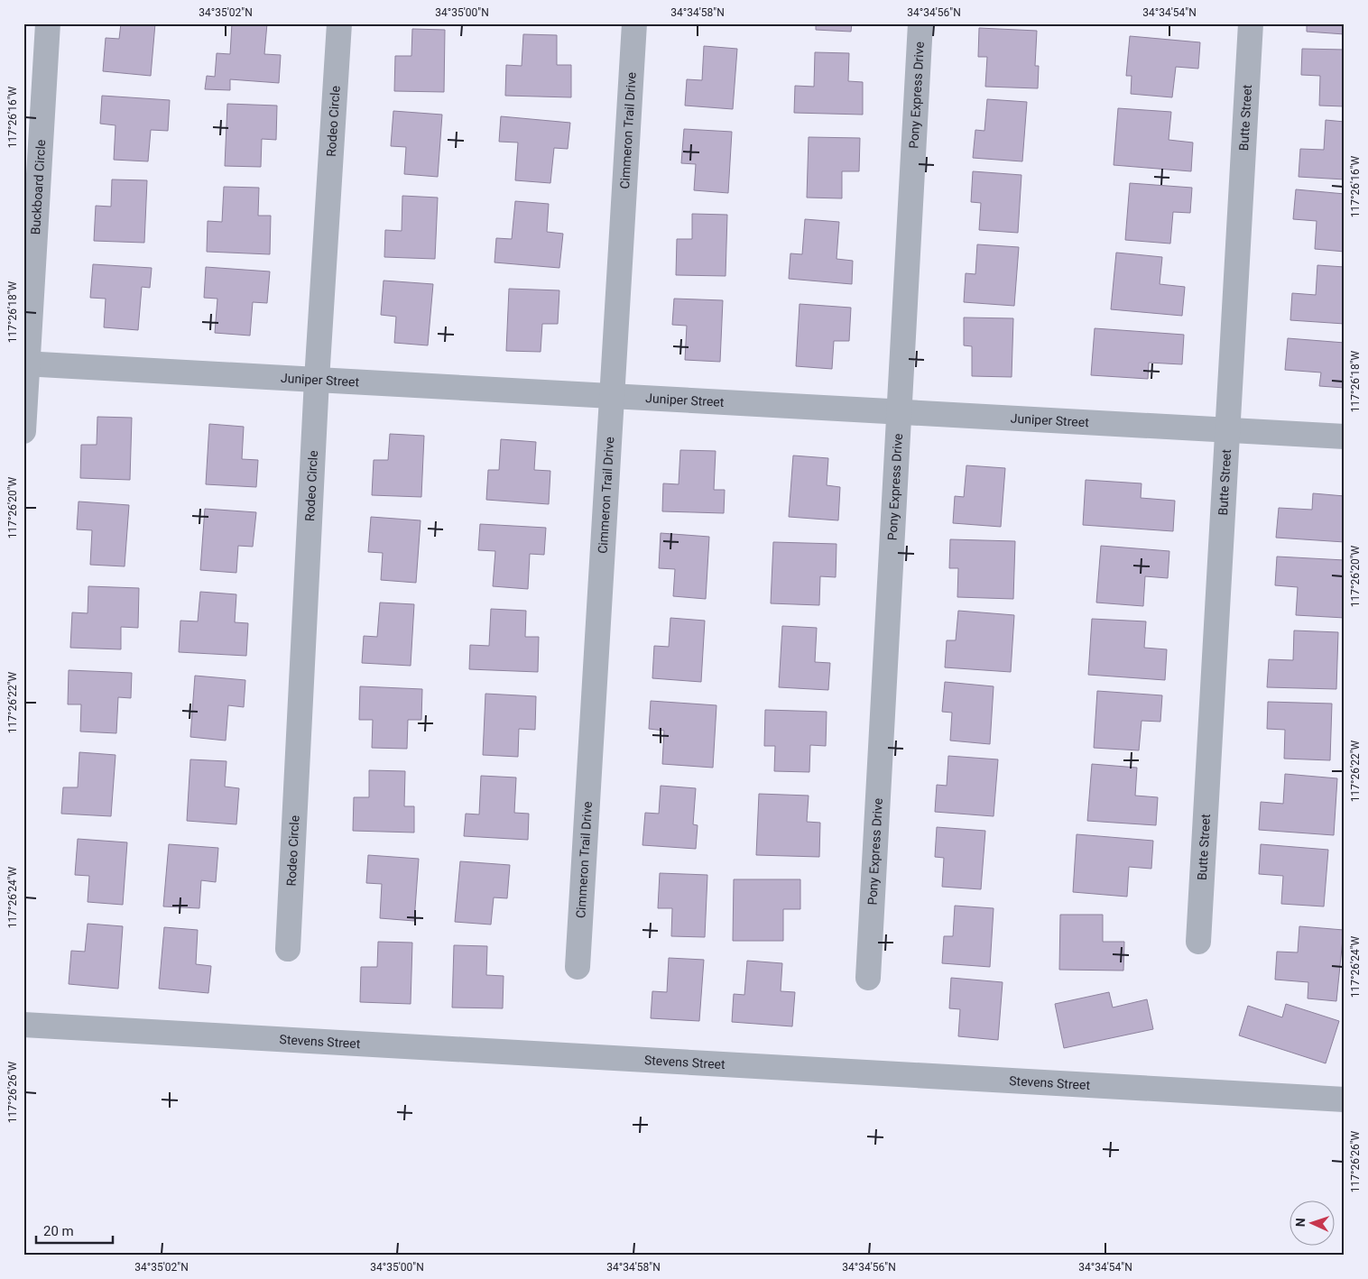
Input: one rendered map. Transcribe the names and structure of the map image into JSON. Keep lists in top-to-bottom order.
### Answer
{
  "streets": {
    "street": [
      "Pony Express Drive",
      "Butte Street",
      "Rodeo Circle",
      "Cimmeron Trail Drive",
      "Buckboard Circle",
      "Juniper Street",
      "Stevens Street"
    ]
  },
  "crossings": [
    ["Pony Express Drive", "Juniper Street"],
    ["Butte Street", "Juniper Street"],
    ["Rodeo Circle", "Juniper Street"],
    ["Cimmeron Trail Drive", "Juniper Street"],
    ["Buckboard Circle", "Juniper Street"]
  ],
  "scale_bar": "20 m",
  "north": "left",
  "coordinates": [
    "34°35'02\"N",
    "34°35'00\"N",
    "34°34'58\"N",
    "34°34'56\"N",
    "34°34'54\"N",
    "117°26'16\"W",
    "117°26'18\"W",
    "117°26'20\"W",
    "117°26'22\"W",
    "117°26'24\"W",
    "117°26'26\"W"
  ]
}
